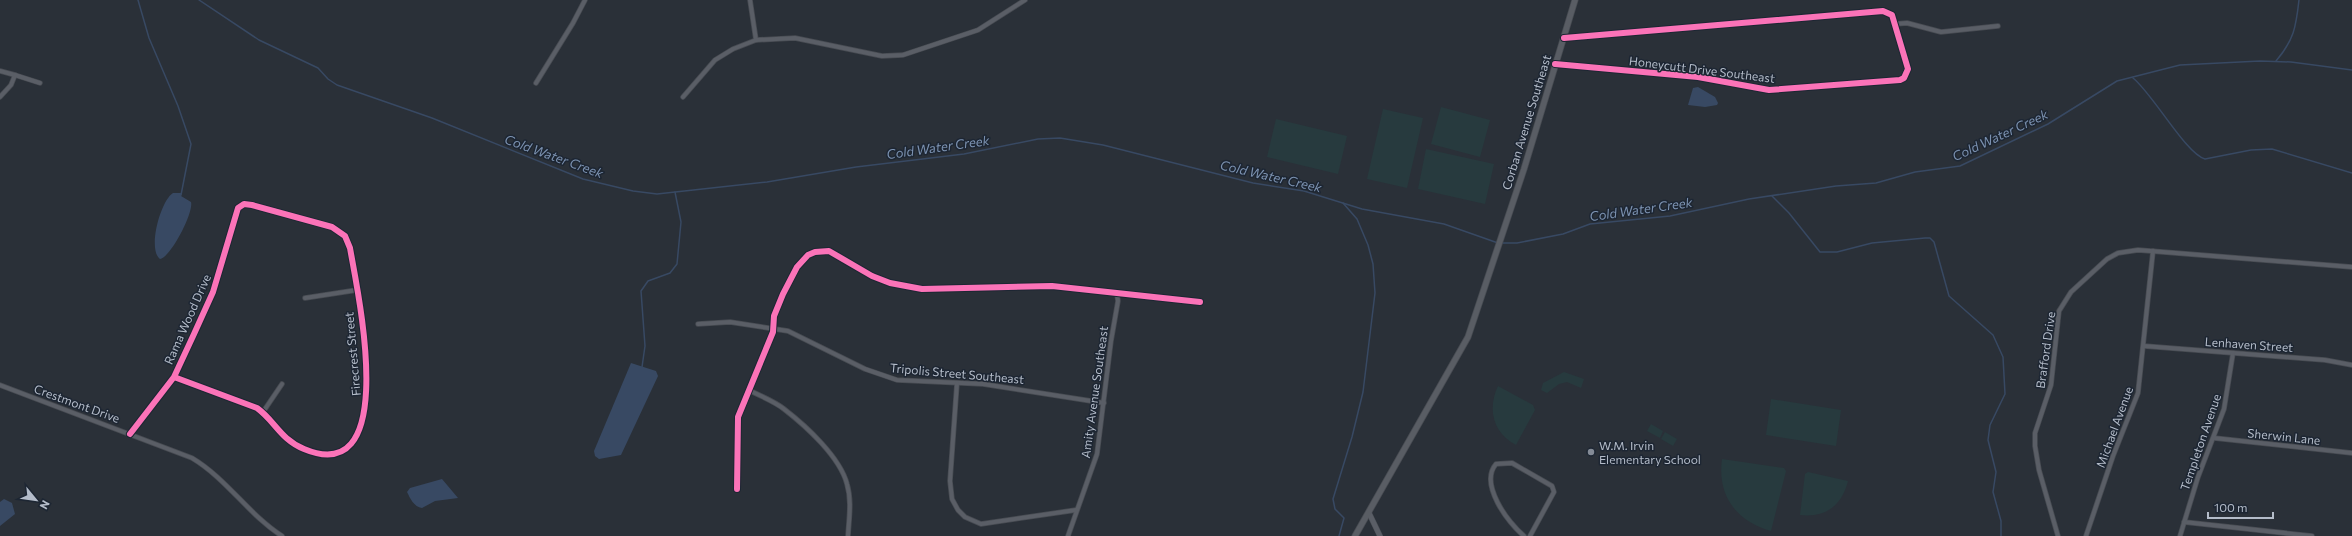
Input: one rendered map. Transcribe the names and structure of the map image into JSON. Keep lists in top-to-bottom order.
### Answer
{
  "streets": {
    "main road": ["Corban Avenue Southeast"],
    "street": [
      "Honeycutt Drive Southeast",
      "Rama Wood Drive",
      "Lenhaven Street",
      "Brafford Drive",
      "Firecrest Street",
      "Tripolis Street Southeast",
      "Amity Avenue Southeast",
      "Crestmont Drive",
      "Michael Avenue",
      "Sherwin Lane",
      "Templeton Avenue"
    ]
  },
  "crossings": [
    ["Honeycutt Drive Southeast", "Corban Avenue Southeast"],
    ["Rama Wood Drive", "Firecrest Street"],
    ["Rama Wood Drive", "Crestmont Drive"],
    ["Lenhaven Street", "Michael Avenue"],
    ["Lenhaven Street", "Templeton Avenue"],
    ["Brafford Drive", "Michael Avenue"],
    ["Tripolis Street Southeast", "Amity Avenue Southeast"],
    ["Sherwin Lane", "Templeton Avenue"]
  ],
  "water": ["Cold Water Creek"],
  "places": ["W.M. Irvin Elementary School"],
  "scale_bar": "100 m",
  "north": "bottom right"
}
